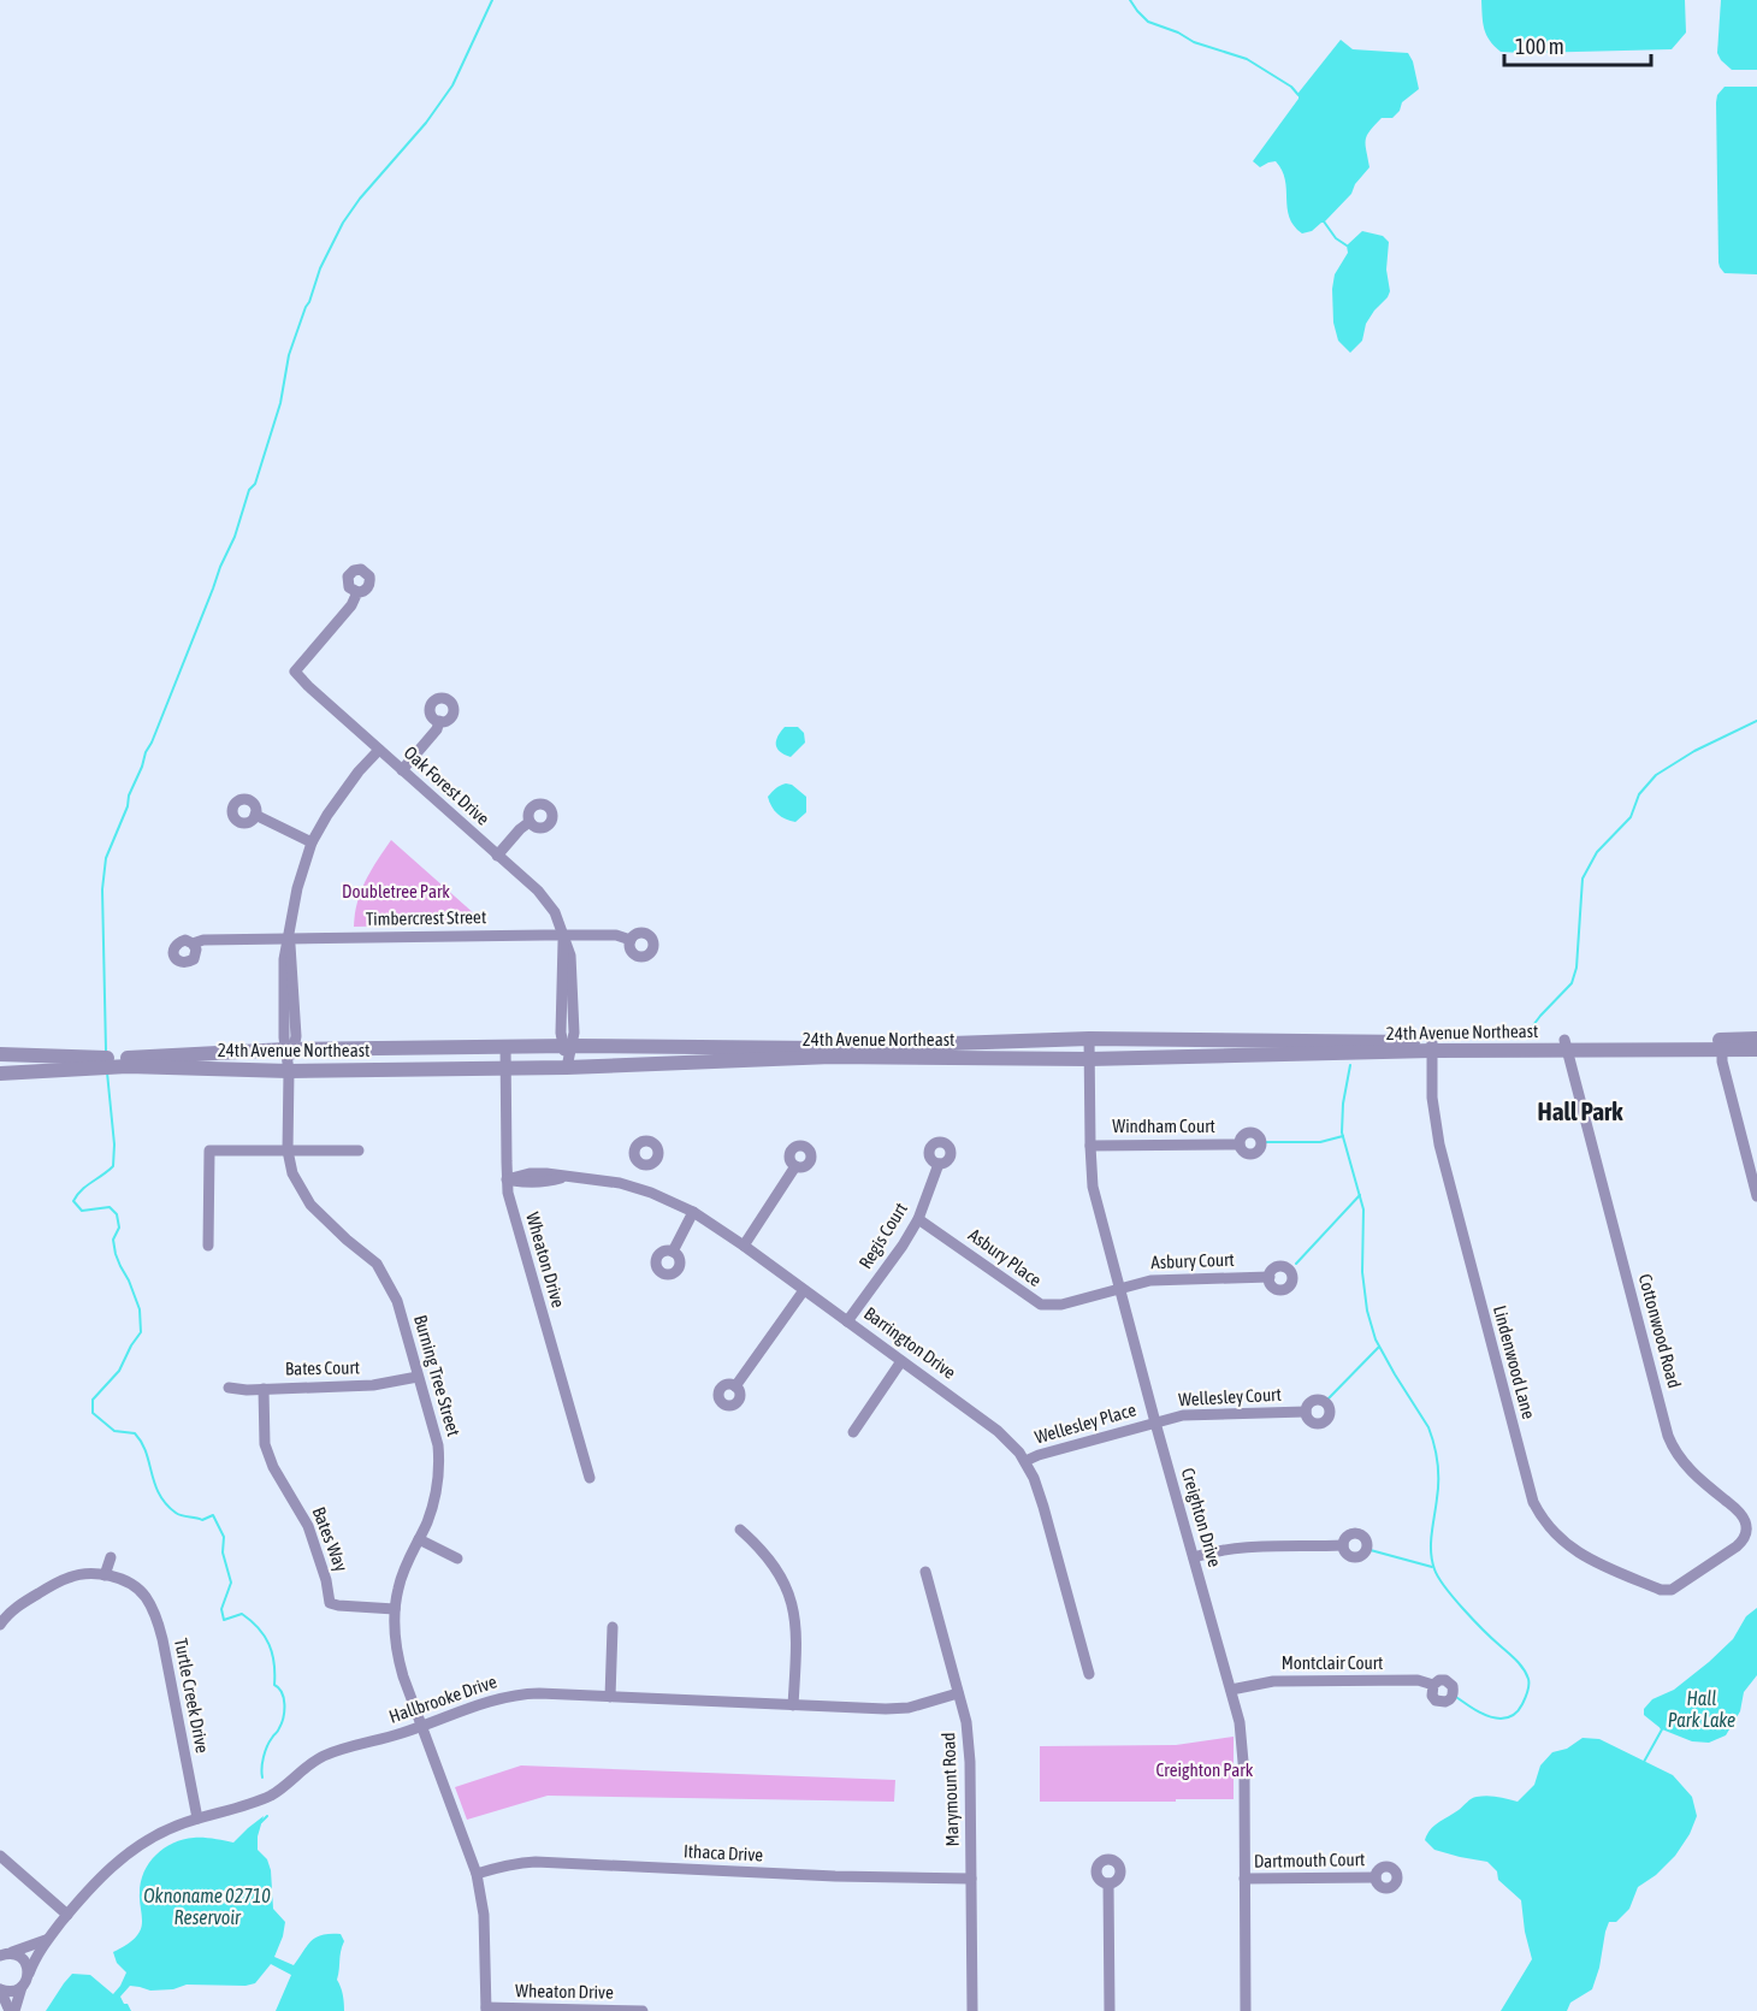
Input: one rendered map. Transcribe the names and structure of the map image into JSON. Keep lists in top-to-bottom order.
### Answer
{
  "streets": {
    "street": [
      "Oak Forest Drive",
      "Timbercrest Street",
      "24th Avenue Northeast",
      "Windham Court",
      "Regis Court",
      "Asbury Place",
      "Wheaton Drive",
      "Asbury Court",
      "Cottonwood Road",
      "Barrington Drive",
      "Lindenwood Lane",
      "Bates Court",
      "Burning Tree Street",
      "Wellesley Court",
      "Wellesley Place",
      "Creighton Drive",
      "Bates Way",
      "Montclair Court",
      "Turtle Creek Drive",
      "Hallbrooke Drive",
      "Marymount Road",
      "Ithaca Drive",
      "Dartmouth Court"
    ]
  },
  "crossings": [
    ["Oak Forest Drive", "Timbercrest Street"],
    ["Oak Forest Drive", "24th Avenue Northeast"],
    ["Oak Forest Drive", "Burning Tree Street"],
    ["Timbercrest Street", "Burning Tree Street"],
    ["24th Avenue Northeast", "Wheaton Drive"],
    ["24th Avenue Northeast", "Cottonwood Road"],
    ["24th Avenue Northeast", "Lindenwood Lane"],
    ["24th Avenue Northeast", "Burning Tree Street"],
    ["24th Avenue Northeast", "Creighton Drive"],
    ["Windham Court", "Creighton Drive"],
    ["Regis Court", "Asbury Place"],
    ["Regis Court", "Barrington Drive"],
    ["Asbury Place", "Asbury Court"],
    ["Asbury Place", "Creighton Drive"],
    ["Wheaton Drive", "Barrington Drive"],
    ["Wheaton Drive", "Burning Tree Street"],
    ["Asbury Court", "Creighton Drive"],
    ["Cottonwood Road", "Lindenwood Lane"],
    ["Barrington Drive", "Wellesley Place"],
    ["Bates Court", "Burning Tree Street"],
    ["Bates Court", "Bates Way"],
    ["Burning Tree Street", "Bates Way"],
    ["Burning Tree Street", "Hallbrooke Drive"],
    ["Burning Tree Street", "Ithaca Drive"],
    ["Wellesley Court", "Wellesley Place"],
    ["Wellesley Court", "Creighton Drive"],
    ["Wellesley Place", "Creighton Drive"],
    ["Creighton Drive", "Montclair Court"],
    ["Creighton Drive", "Dartmouth Court"],
    ["Turtle Creek Drive", "Hallbrooke Drive"],
    ["Hallbrooke Drive", "Marymount Road"],
    ["Marymount Road", "Ithaca Drive"]
  ],
  "districts": ["Hall Park"],
  "water": ["Hall Park Lake", "Oknoname 02710 Reservoir"],
  "parks": ["Doubletree Park", "Creighton Park"],
  "scale_bar": "100 m"
}
